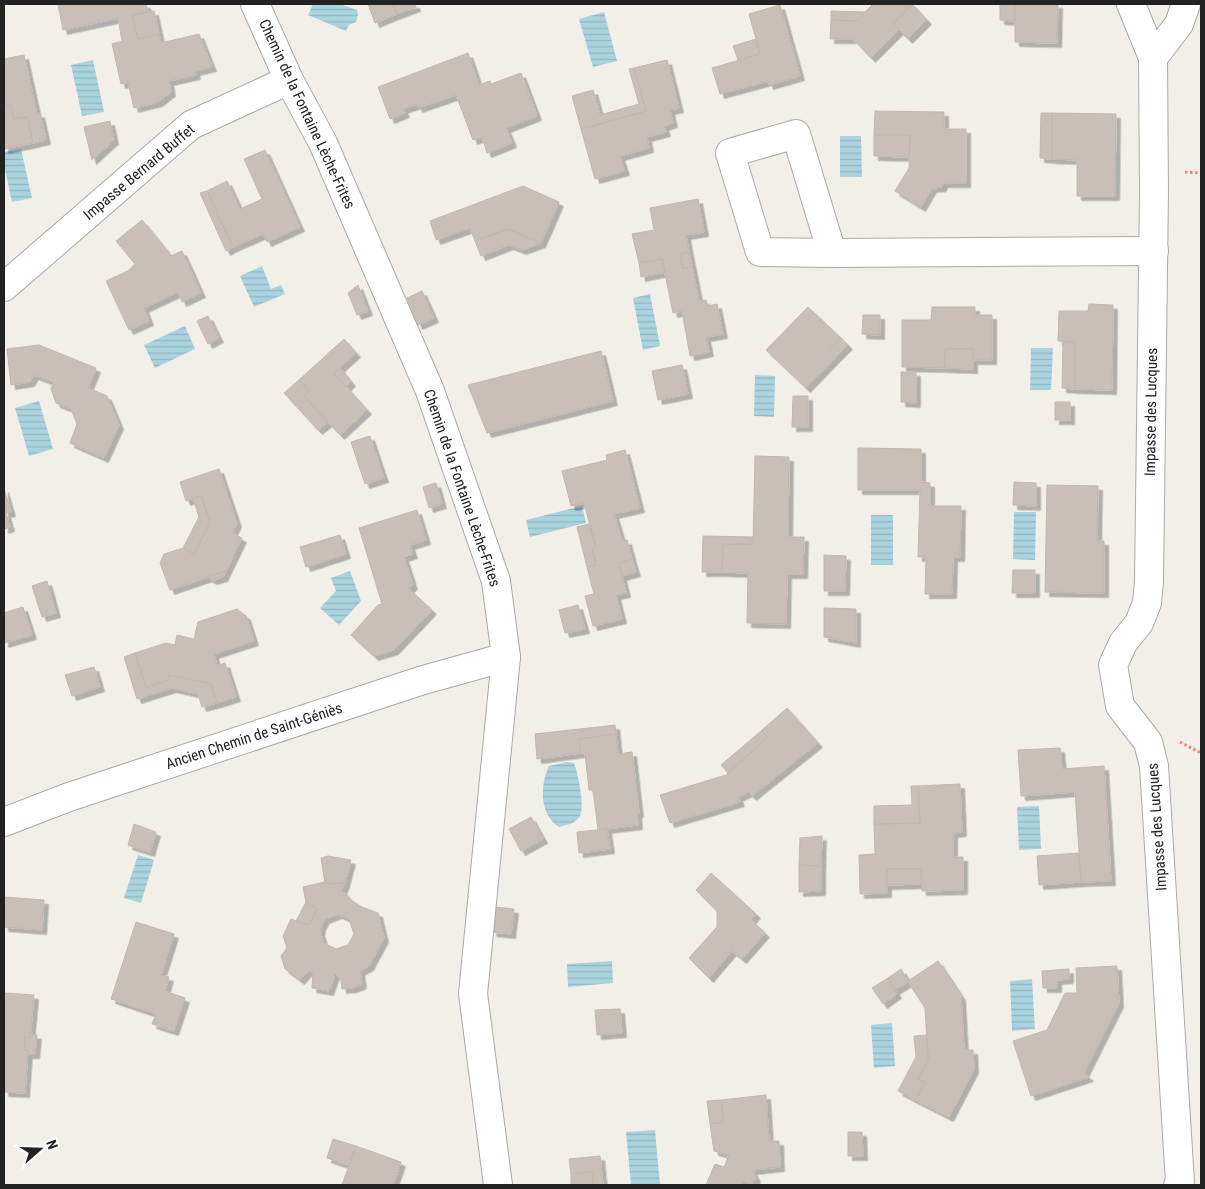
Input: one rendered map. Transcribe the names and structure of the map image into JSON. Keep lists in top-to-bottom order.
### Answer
{
  "streets": {
    "street": [
      "Chemin de la Fontaine Lèche-Frites",
      "Impasse Bernard Buffet",
      "Impasse des Lucques",
      "Ancien Chemin de Saint-Géniès"
    ]
  },
  "crossings": [
    ["Chemin de la Fontaine Lèche-Frites", "Impasse Bernard Buffet"],
    ["Chemin de la Fontaine Lèche-Frites", "Ancien Chemin de Saint-Géniès"]
  ],
  "north": "right"
}
